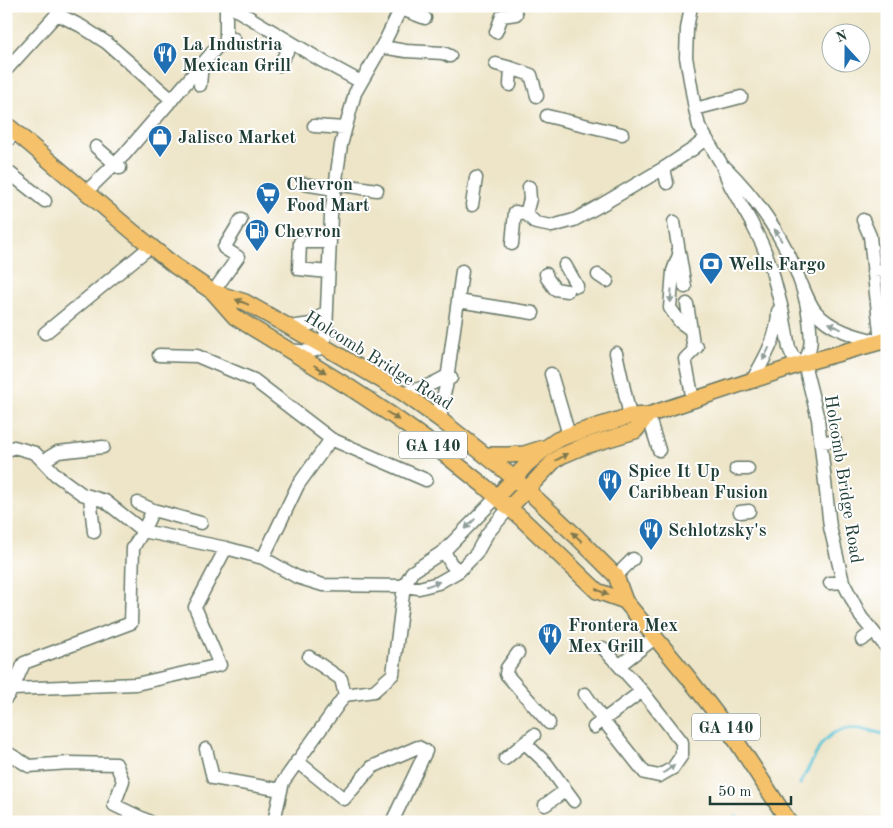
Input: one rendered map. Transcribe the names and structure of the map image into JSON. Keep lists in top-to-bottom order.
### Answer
{
  "streets": {
    "main road": ["Holcomb Bridge Road", "GA 140"]
  },
  "crossings": [
    ["Holcomb Bridge Road", "GA 140"]
  ],
  "places": {
    "restaurant": [
      "La Industria Mexican Grill",
      "Spice It Up Caribbean Fusion",
      "Schlotzsky's",
      "Frontera Mex Mex Grill"
    ],
    "shop": ["Jalisco Market"],
    "supermarket": ["Chevron Food Mart"],
    "fuel station": ["Chevron"],
    "bank": ["Wells Fargo"]
  },
  "scale_bar": "50 m",
  "north": "top"
}
